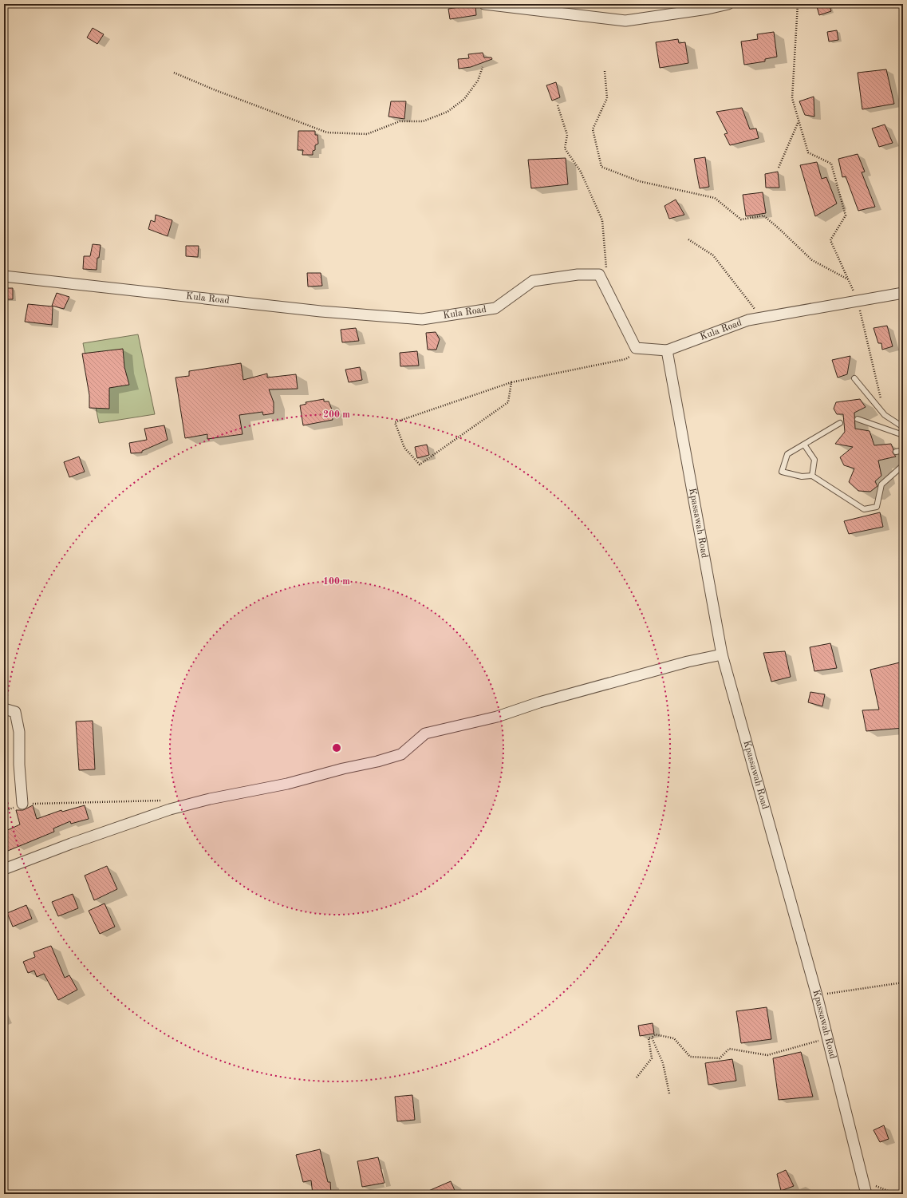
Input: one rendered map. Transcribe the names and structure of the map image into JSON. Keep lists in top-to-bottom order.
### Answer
{
  "streets": {
    "street": ["Kula Road", "Kpassawah Road"]
  },
  "crossings": [
    ["Kula Road", "Kpassawah Road"]
  ],
  "rings": ["200 m", "100 m"]
}
